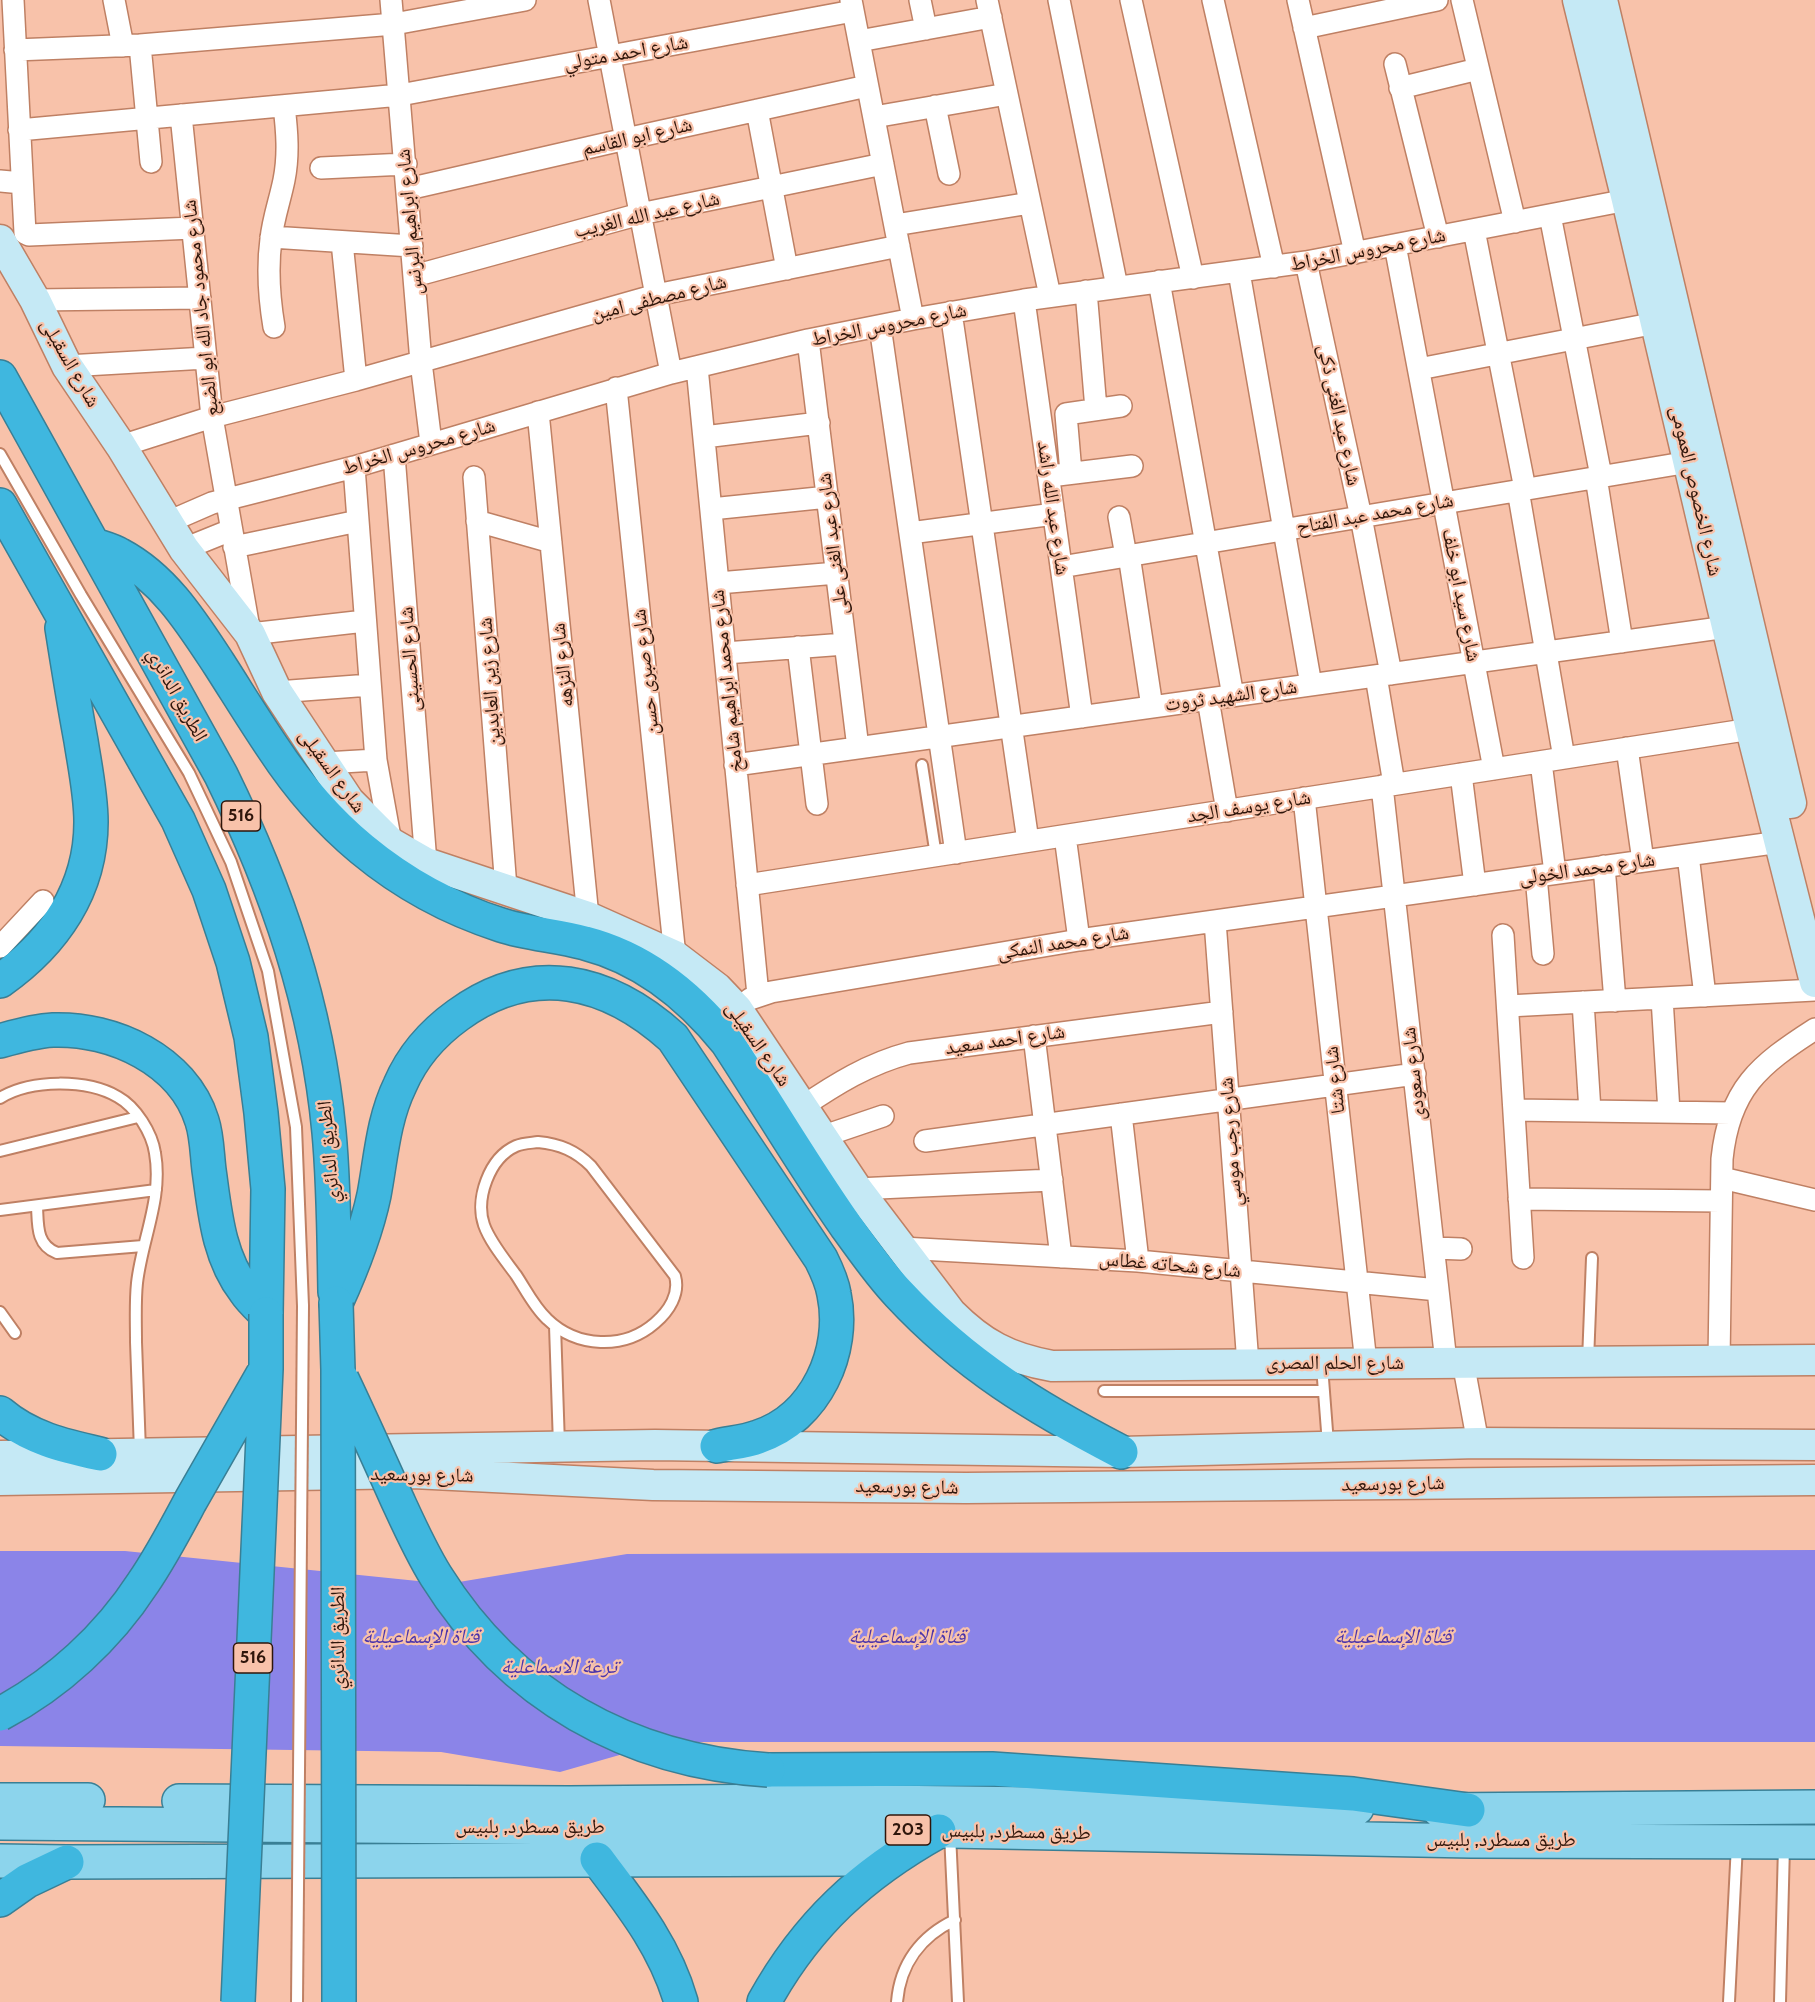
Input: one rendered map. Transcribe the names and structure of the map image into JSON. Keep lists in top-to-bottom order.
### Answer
{
  "streets": {
    "highway": ["الطريق الدائري", "516"],
    "main road": ["طريق مسطرد, بلبيس", "203"],
    "street": [
      "شارع احمد متولي",
      "شارع ابو القاسم",
      "شارع عبد الله الغريب",
      "شارع ابراهيم البرنس",
      "شارع محروس الخراط",
      "شارع مصطفى امين",
      "شارع محمود جاد الله ابو الضبع",
      "شارع السقيلى",
      "شارع عبد الغنى ذكى",
      "شارع الخصوص العمومى",
      "شارع عبد الله راشد",
      "شارع محمد عبد الفتاح",
      "شارع عبد الغنى على",
      "شارع سيد ابو خلف",
      "شارع الحسينى",
      "شارع النزهه",
      "شارع صبرى حسن",
      "شارع محمد ابراهيم شامخ",
      "شارع زين العابدين",
      "شارع الشهيد ثروت",
      "شارع يوسف الجد",
      "شارع محمد الخولى",
      "شارع محمد النمكى",
      "شارع احمد سعيد",
      "شارع سعودى",
      "شارع شتا",
      "شارع رجب موسي",
      "شارع شحاته غطاس",
      "شارع الحلم المصرى",
      "شارع بورسعيد"
    ]
  },
  "crossings": [
    ["شارع احمد متولي", "شارع ابراهيم البرنس"],
    ["شارع احمد متولي", "شارع محمود جاد الله ابو الضبع"],
    ["شارع ابو القاسم", "شارع ابراهيم البرنس"],
    ["شارع عبد الله الغريب", "شارع ابراهيم البرنس"],
    ["شارع ابراهيم البرنس", "شارع محروس الخراط"],
    ["شارع ابراهيم البرنس", "شارع مصطفى امين"],
    ["شارع محروس الخراط", "شارع محمود جاد الله ابو الضبع"],
    ["شارع محروس الخراط", "شارع السقيلى"],
    ["شارع محروس الخراط", "شارع عبد الغنى ذكى"],
    ["شارع محروس الخراط", "شارع الخصوص العمومى"],
    ["شارع محروس الخراط", "شارع عبد الله راشد"],
    ["شارع محروس الخراط", "شارع عبد الغنى على"],
    ["شارع محروس الخراط", "شارع سيد ابو خلف"],
    ["شارع محروس الخراط", "شارع الحسينى"],
    ["شارع محروس الخراط", "شارع النزهه"],
    ["شارع محروس الخراط", "شارع صبرى حسن"],
    ["شارع محروس الخراط", "شارع محمد ابراهيم شامخ"],
    ["شارع مصطفى امين", "شارع محمود جاد الله ابو الضبع"],
    ["شارع مصطفى امين", "شارع السقيلى"],
    ["شارع محمود جاد الله ابو الضبع", "شارع السقيلى"],
    ["شارع السقيلى", "شارع الحسينى"],
    ["شارع السقيلى", "شارع النزهه"],
    ["شارع السقيلى", "شارع صبرى حسن"],
    ["شارع السقيلى", "شارع محمد ابراهيم شامخ"],
    ["شارع السقيلى", "شارع زين العابدين"],
    ["شارع السقيلى", "شارع محمد النمكى"],
    ["شارع السقيلى", "شارع احمد سعيد"],
    ["شارع السقيلى", "شارع شحاته غطاس"],
    ["شارع السقيلى", "شارع الحلم المصرى"],
    ["شارع عبد الغنى ذكى", "شارع محمد عبد الفتاح"],
    ["شارع عبد الغنى ذكى", "شارع الشهيد ثروت"],
    ["شارع عبد الغنى ذكى", "شارع يوسف الجد"],
    ["شارع عبد الغنى ذكى", "شارع سعودى"],
    ["شارع الخصوص العمومى", "شارع محمد عبد الفتاح"],
    ["شارع الخصوص العمومى", "شارع الشهيد ثروت"],
    ["شارع الخصوص العمومى", "شارع يوسف الجد"],
    ["شارع الخصوص العمومى", "شارع محمد الخولى"],
    ["شارع عبد الله راشد", "شارع محمد عبد الفتاح"],
    ["شارع عبد الله راشد", "شارع الشهيد ثروت"],
    ["شارع محمد عبد الفتاح", "شارع سيد ابو خلف"],
    ["شارع عبد الغنى على", "شارع الشهيد ثروت"],
    ["شارع سيد ابو خلف", "شارع الشهيد ثروت"],
    ["شارع سيد ابو خلف", "شارع يوسف الجد"],
    ["شارع محمد ابراهيم شامخ", "شارع الشهيد ثروت"],
    ["شارع محمد ابراهيم شامخ", "شارع يوسف الجد"],
    ["شارع محمد ابراهيم شامخ", "شارع محمد النمكى"],
    ["شارع يوسف الجد", "شارع سعودى"],
    ["شارع يوسف الجد", "شارع شتا"],
    ["شارع محمد الخولى", "شارع محمد النمكى"],
    ["شارع محمد الخولى", "شارع سعودى"],
    ["شارع محمد النمكى", "شارع سعودى"],
    ["شارع محمد النمكى", "شارع شتا"],
    ["شارع محمد النمكى", "شارع رجب موسي"],
    ["شارع احمد سعيد", "شارع رجب موسي"],
    ["شارع سعودى", "شارع شحاته غطاس"],
    ["شارع سعودى", "شارع الحلم المصرى"],
    ["شارع سعودى", "شارع بورسعيد"],
    ["شارع شتا", "شارع شحاته غطاس"],
    ["شارع شتا", "شارع الحلم المصرى"],
    ["شارع رجب موسي", "شارع شحاته غطاس"],
    ["شارع رجب موسي", "شارع الحلم المصرى"],
    ["شارع شحاته غطاس", "شارع الحلم المصرى"]
  ],
  "water": ["قناة الإسماعيلية", "ترعة الاسماعلية"]
}
